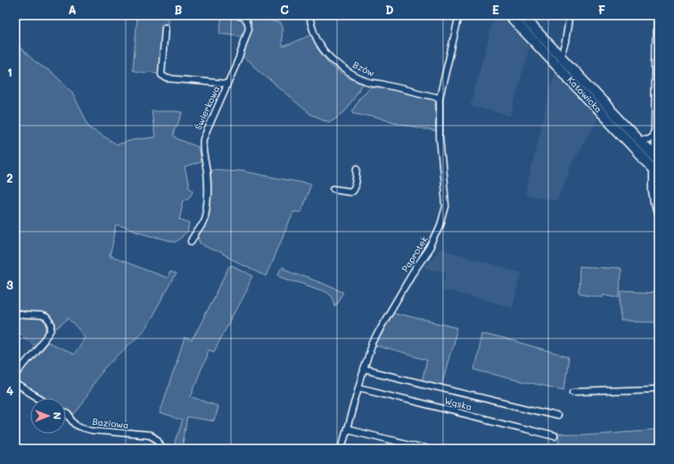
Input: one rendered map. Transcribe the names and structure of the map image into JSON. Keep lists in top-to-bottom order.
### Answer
{
  "streets": {
    "main road": ["Katowicka"],
    "street": [
      "Bzów",
      "Świerkowa",
      "Paprotek",
      "Wąska",
      "Baziowa"
    ]
  },
  "crossings": [
    ["Bzów", "Paprotek"],
    ["Paprotek", "Wąska"]
  ],
  "north": "right",
  "grid": {
    "columns": [
      "A",
      "B",
      "C",
      "D",
      "E",
      "F"
    ],
    "rows": [
      "1",
      "2",
      "3",
      "4"
    ]
  }
}
